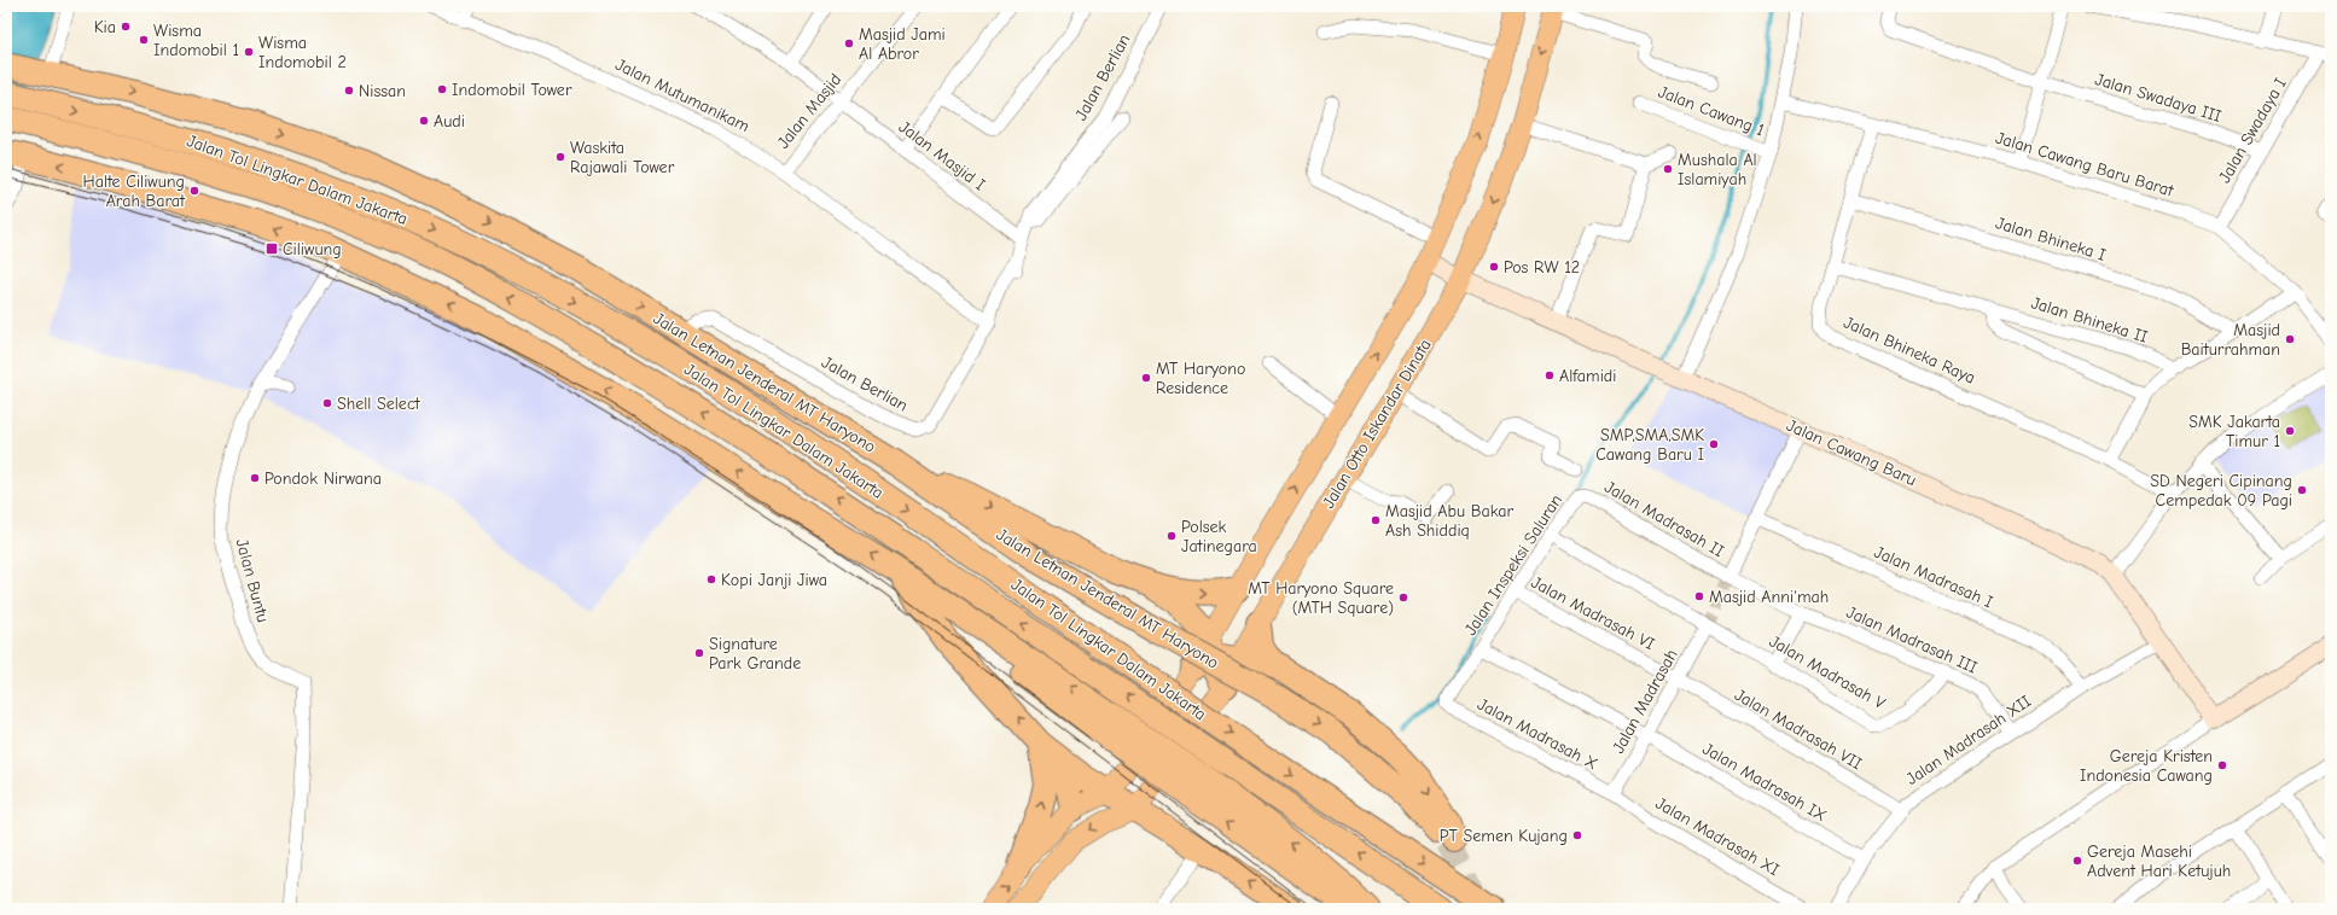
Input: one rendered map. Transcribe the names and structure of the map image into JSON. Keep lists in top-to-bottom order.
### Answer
{
  "streets": {
    "highway": ["Jalan Tol Lingkar Dalam Jakarta", "Jalan Letnan Jenderal MT Haryono"],
    "main road": ["Jalan Otto Iskandar Dinata"],
    "street": [
      "Jalan Berlian",
      "Jalan Mutumanikam",
      "Jalan Swadaya III",
      "Jalan Masjid",
      "Jalan Cawang 1",
      "Jalan Swadaya I",
      "Jalan Masjid I",
      "Jalan Cawang Baru Barat",
      "Jalan Bhineka I",
      "Jalan Bhineka II",
      "Jalan Bhineka Raya",
      "Jalan Cawang Baru",
      "Jalan Madrasah II",
      "Jalan Inspeksi Saluran",
      "Jalan Madrasah I",
      "Jalan Buntu",
      "Jalan Madrasah VI",
      "Jalan Madrasah III",
      "Jalan Madrasah V",
      "Jalan Madrasah",
      "Jalan Madrasah VII",
      "Jalan Madrasah X",
      "Jalan Madrasah XII",
      "Jalan Madrasah IX",
      "Jalan Madrasah XI"
    ]
  },
  "crossings": [
    ["Jalan Berlian", "Jalan Mutumanikam"],
    ["Jalan Berlian", "Jalan Masjid I"],
    ["Jalan Berlian", "Jalan Letnan Jenderal MT Haryono"],
    ["Jalan Mutumanikam", "Jalan Masjid"],
    ["Jalan Swadaya III", "Jalan Swadaya I"],
    ["Jalan Masjid", "Jalan Masjid I"],
    ["Jalan Swadaya I", "Jalan Cawang Baru Barat"],
    ["Jalan Cawang Baru Barat", "Jalan Bhineka Raya"],
    ["Jalan Bhineka I", "Jalan Bhineka Raya"],
    ["Jalan Bhineka II", "Jalan Bhineka Raya"],
    ["Jalan Otto Iskandar Dinata", "Jalan Cawang Baru"],
    ["Jalan Cawang Baru", "Jalan Madrasah XII"],
    ["Jalan Madrasah II", "Jalan Inspeksi Saluran"],
    ["Jalan Madrasah II", "Jalan Madrasah III"],
    ["Jalan Inspeksi Saluran", "Jalan Madrasah VI"],
    ["Jalan Inspeksi Saluran", "Jalan Madrasah V"],
    ["Jalan Inspeksi Saluran", "Jalan Madrasah X"],
    ["Jalan Inspeksi Saluran", "Jalan Madrasah IX"],
    ["Jalan Madrasah I", "Jalan Madrasah XII"],
    ["Jalan Madrasah VI", "Jalan Madrasah"],
    ["Jalan Madrasah VI", "Jalan Madrasah VII"],
    ["Jalan Madrasah III", "Jalan Madrasah V"],
    ["Jalan Madrasah III", "Jalan Madrasah XII"],
    ["Jalan Madrasah V", "Jalan Madrasah"],
    ["Jalan Madrasah", "Jalan Madrasah VII"],
    ["Jalan Madrasah", "Jalan Madrasah X"],
    ["Jalan Madrasah", "Jalan Madrasah IX"],
    ["Jalan Madrasah", "Jalan Madrasah XI"],
    ["Jalan Madrasah VII", "Jalan Madrasah XII"],
    ["Jalan Madrasah X", "Jalan Madrasah XI"],
    ["Jalan Madrasah XII", "Jalan Madrasah IX"]
  ],
  "places": {
    "other": [
      "Kia",
      "Wisma Indomobil 1",
      "Masjid Jami Al Abror",
      "Wisma Indomobil 2",
      "Indomobil Tower",
      "Nissan",
      "Audi",
      "Waskita Rajawali Tower",
      "Mushala Al Islamiyah",
      "Halte Ciliwung Arah Barat",
      "Pos RW 12",
      "Masjid Baiturrahman",
      "Alfamidi",
      "MT Haryono Residence",
      "Shell Select",
      "SMK Jakarta Timur 1",
      "SMP,SMA,SMK Cawang Baru I",
      "Pondok Nirwana",
      "SD Negeri Cipinang Cempedak 09 Pagi",
      "Masjid Abu Bakar Ash Shiddiq",
      "Polsek Jatinegara",
      "Kopi Janji Jiwa",
      "Masjid Anni'mah",
      "MT Haryono Square (MTH Square)",
      "Signature Park Grande",
      "Gereja Kristen Indonesia Cawang",
      "PT Semen Kujang",
      "Gereja Masehi Advent Hari Ketujuh"
    ],
    "transit": ["Ciliwung"]
  }
}
